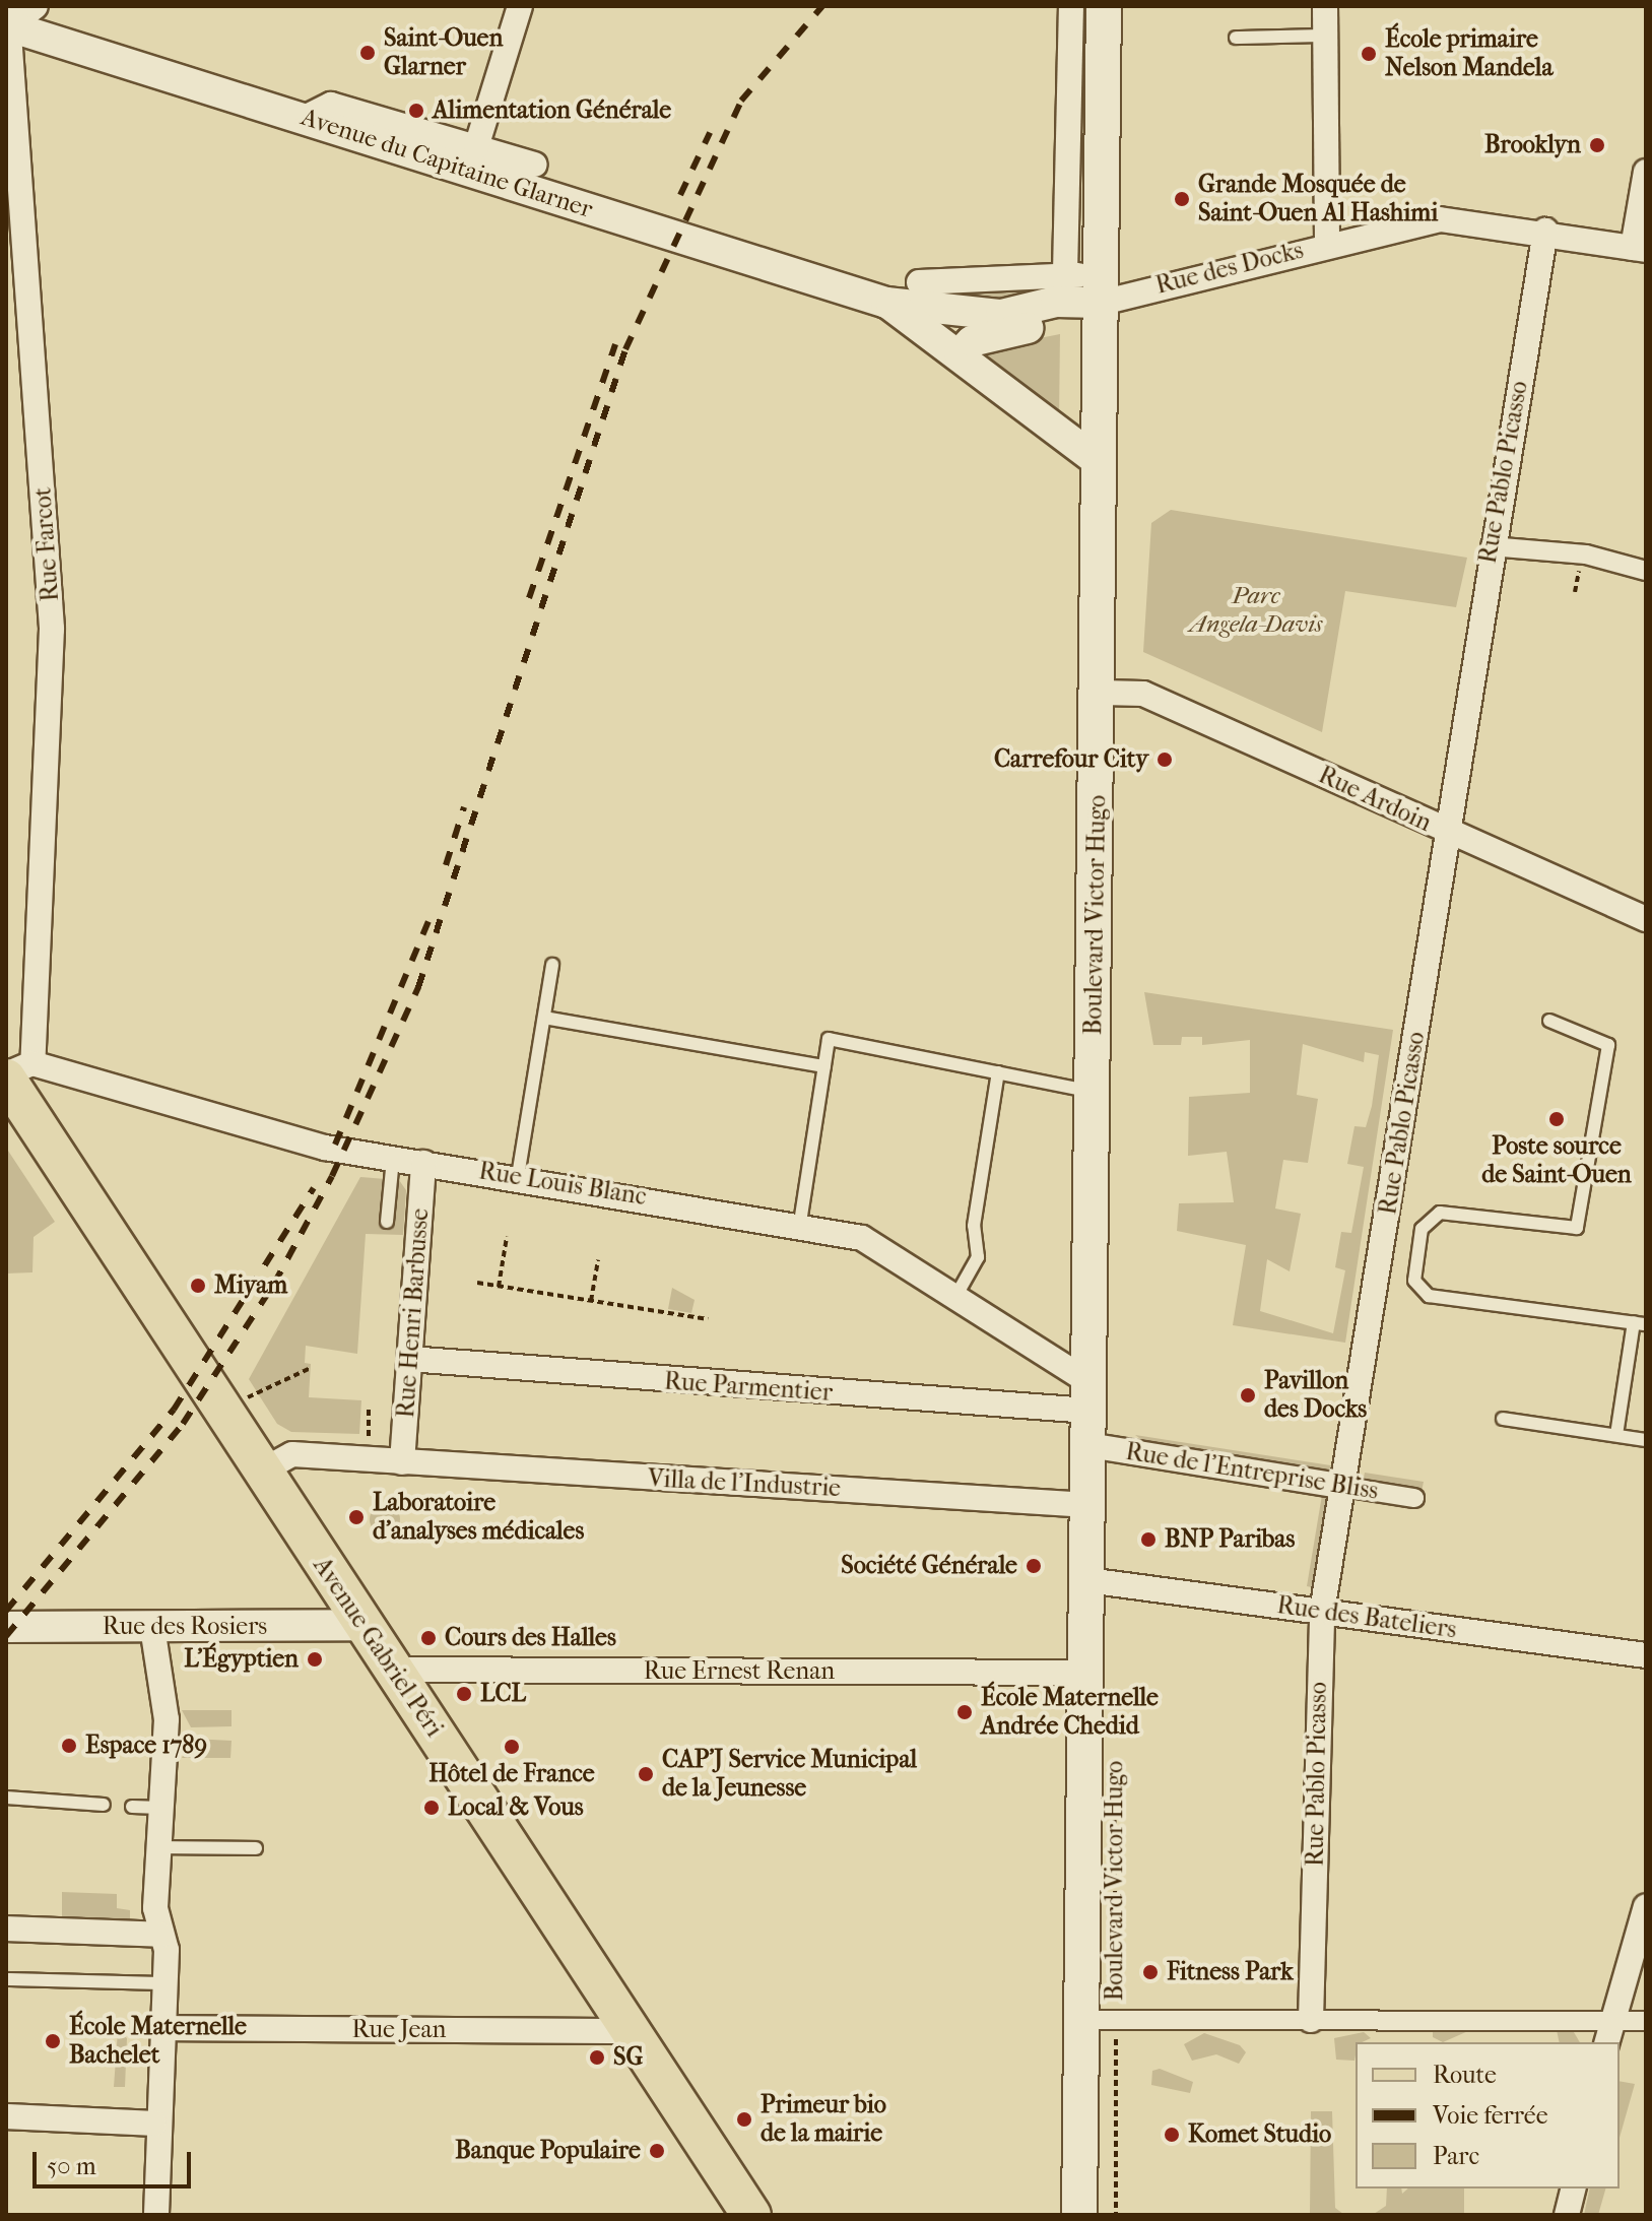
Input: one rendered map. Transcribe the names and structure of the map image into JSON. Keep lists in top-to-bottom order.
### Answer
{
  "streets": {
    "main road": ["Boulevard Victor Hugo", "Avenue Gabriel Péri"],
    "street": [
      "Avenue du Capitaine Glarner",
      "Rue des Docks",
      "Rue Pablo Picasso",
      "Rue Farcot",
      "Rue Ardoin",
      "Rue Louis Blanc",
      "Rue Henri Barbusse",
      "Rue Parmentier",
      "Rue de l'Entreprise Bliss",
      "Villa de l'Industrie",
      "Rue des Bateliers",
      "Rue des Rosiers",
      "Rue Ernest Renan",
      "Rue Jean"
    ]
  },
  "crossings": [
    ["Avenue du Capitaine Glarner", "Rue Farcot"],
    ["Rue des Docks", "Rue Pablo Picasso"],
    ["Rue des Docks", "Boulevard Victor Hugo"],
    ["Rue Pablo Picasso", "Rue Ardoin"],
    ["Rue Pablo Picasso", "Rue de l'Entreprise Bliss"],
    ["Rue Pablo Picasso", "Rue des Bateliers"],
    ["Rue Farcot", "Rue Louis Blanc"],
    ["Rue Farcot", "Avenue Gabriel Péri"],
    ["Rue Ardoin", "Boulevard Victor Hugo"],
    ["Boulevard Victor Hugo", "Rue Louis Blanc"],
    ["Boulevard Victor Hugo", "Rue Parmentier"],
    ["Boulevard Victor Hugo", "Rue de l'Entreprise Bliss"],
    ["Boulevard Victor Hugo", "Villa de l'Industrie"],
    ["Boulevard Victor Hugo", "Rue des Bateliers"],
    ["Boulevard Victor Hugo", "Rue Ernest Renan"],
    ["Rue Louis Blanc", "Rue Henri Barbusse"],
    ["Rue Louis Blanc", "Rue Parmentier"],
    ["Rue Louis Blanc", "Avenue Gabriel Péri"],
    ["Rue Henri Barbusse", "Rue Parmentier"],
    ["Rue Henri Barbusse", "Villa de l'Industrie"],
    ["Villa de l'Industrie", "Avenue Gabriel Péri"],
    ["Rue des Rosiers", "Avenue Gabriel Péri"],
    ["Avenue Gabriel Péri", "Rue Ernest Renan"],
    ["Avenue Gabriel Péri", "Rue Jean"]
  ],
  "parks": ["Parc Angela-Davis"],
  "places": [
    "Saint-Ouen Glarner",
    "École primaire Nelson Mandela",
    "Alimentation Générale",
    "Brooklyn",
    "Grande Mosquée de Saint-Ouen Al Hashimi",
    "Carrefour City",
    "Poste source de Saint-Ouen",
    "Miyam",
    "Pavillon des Docks",
    "Laboratoire d'analyses médicales",
    "BNP Paribas",
    "Société Générale",
    "Cours des Halles",
    "L'Égyptien",
    "LCL",
    "École Maternelle Andrée Chedid",
    "Espace 1789",
    "Hôtel de France",
    "CAP'J Service Municipal de la Jeunesse",
    "Local & Vous",
    "Fitness Park",
    "École Maternelle Bachelet",
    "SG",
    "Primeur bio de la mairie",
    "Komet Studio",
    "Banque Populaire"
  ],
  "legend": ["Route", "Voie ferrée", "Parc"],
  "scale_bar": "50 m"
}
